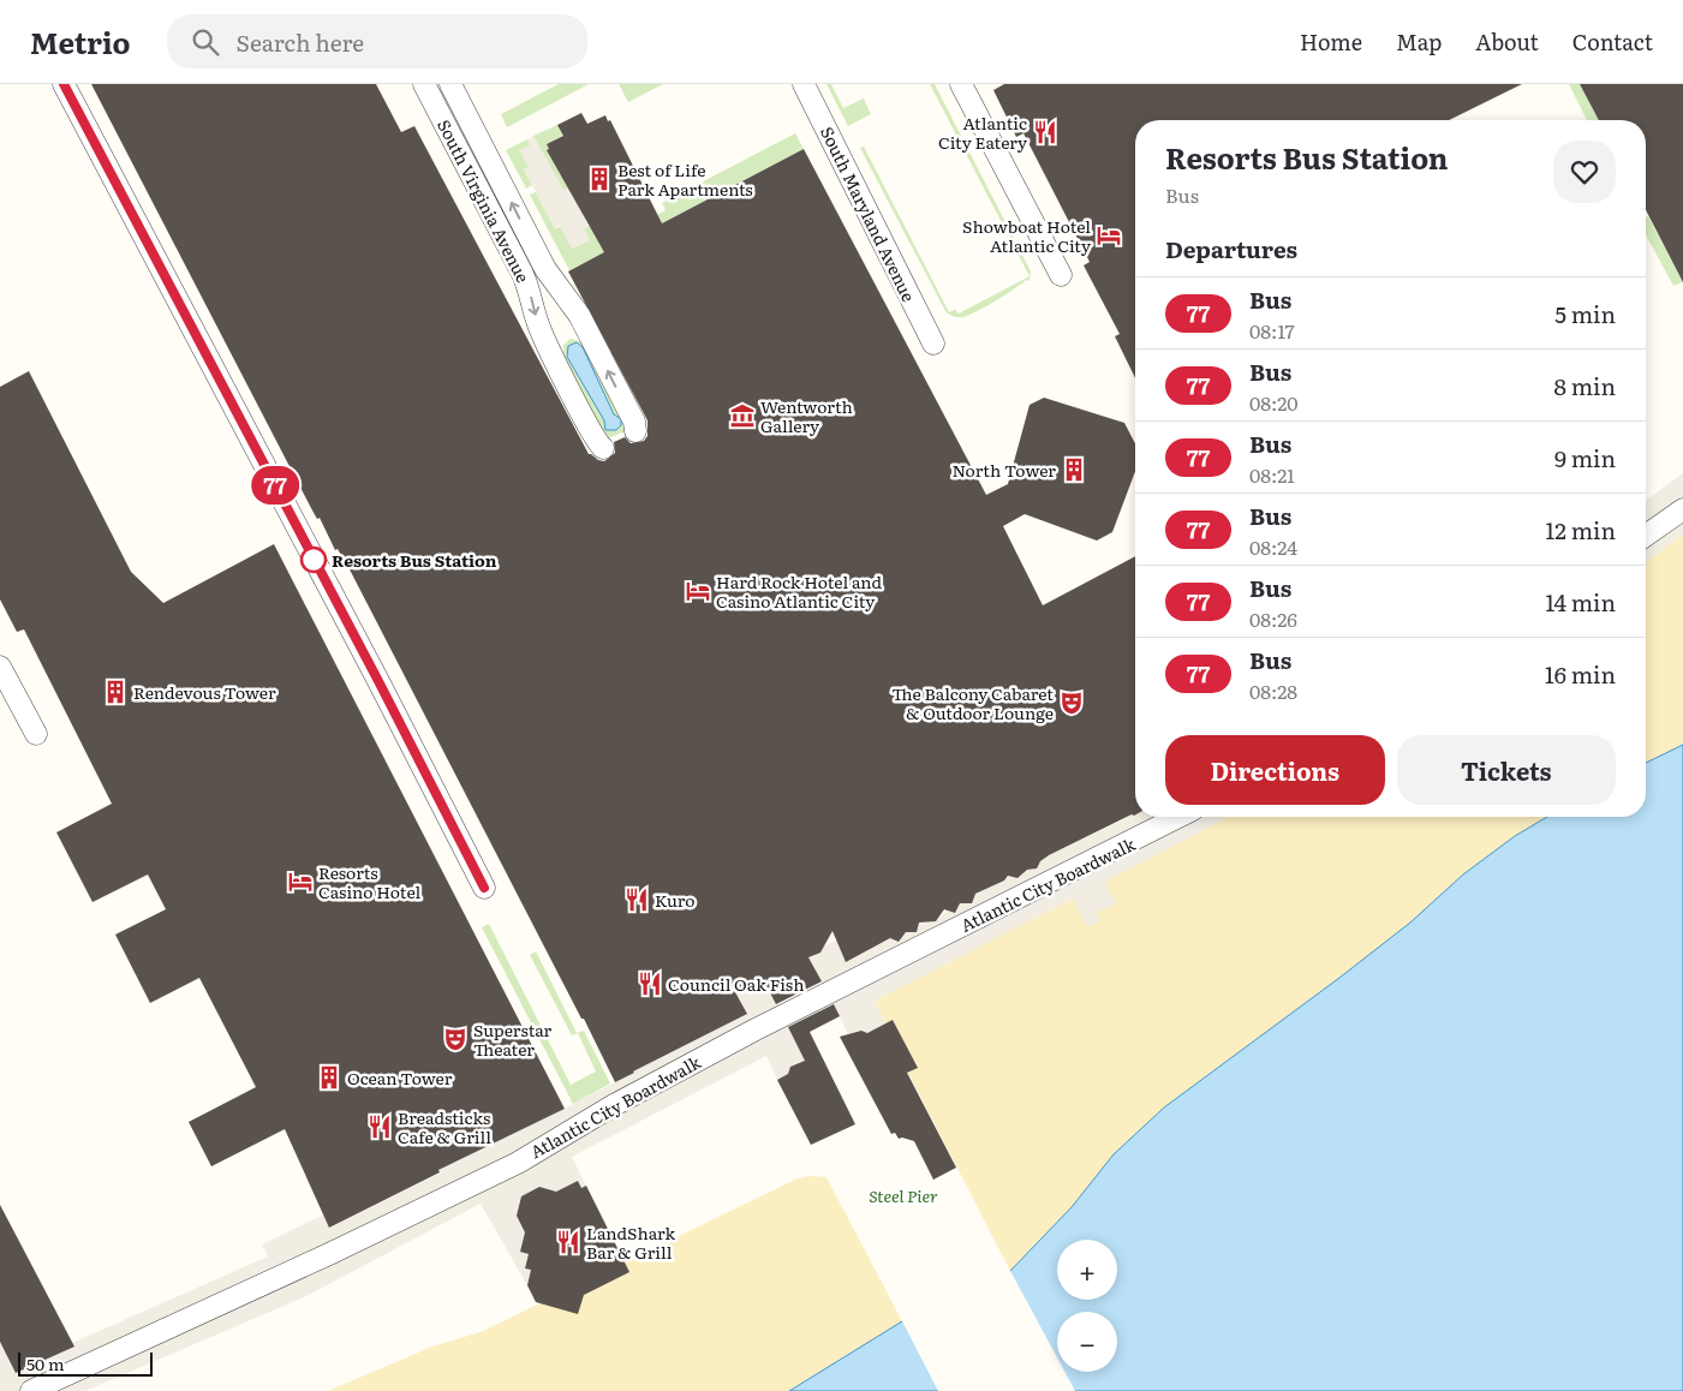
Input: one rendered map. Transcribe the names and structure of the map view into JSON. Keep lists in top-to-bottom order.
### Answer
{
  "streets": {
    "street": ["South Virginia Avenue", "South Maryland Avenue", "Atlantic City Boardwalk"]
  },
  "parks": ["Steel Pier"],
  "places": {
    "restaurant": [
      "Atlantic City Eatery",
      "Kuro",
      "Council Oak Fish",
      "Breadsticks Cafe & Grill",
      "LandShark Bar & Grill"
    ],
    "building": [
      "Best of Life Park Apartments",
      "North Tower",
      "Rendevous Tower",
      "Ocean Tower"
    ],
    "hotel": ["Showboat Hotel Atlantic City", "Hard Rock Hotel and Casino Atlantic City", "Resorts Casino Hotel"],
    "museum": ["Wentworth Gallery"],
    "other": ["Resorts Bus Station"],
    "theatre": ["The Balcony Cabaret & Outdoor Lounge", "Superstar Theater"]
  },
  "lines": ["bus line 77"],
  "scale_bar": "50 m",
  "page": {
    "header": "Metrio",
    "search": "Search here",
    "nav": [
      "Home",
      "Map",
      "About",
      "Contact"
    ],
    "on_map": "77",
    "heading": [
      ["Resorts Bus Station", "Bus"],
      "Departures"
    ],
    "list": [
      {
        "mark": "77",
        "name": "Bus",
        "note": "08:17",
        "value": "5 min"
      },
      {
        "mark": "77",
        "name": "Bus",
        "note": "08:20",
        "value": "8 min"
      },
      {
        "mark": "77",
        "name": "Bus",
        "note": "08:21",
        "value": "9 min"
      },
      {
        "mark": "77",
        "name": "Bus",
        "note": "08:24",
        "value": "12 min"
      },
      {
        "mark": "77",
        "name": "Bus",
        "note": "08:26",
        "value": "14 min"
      },
      {
        "mark": "77",
        "name": "Bus",
        "note": "08:28",
        "value": "16 min"
      }
    ],
    "buttons": ["Directions", "Tickets"],
    "map_buttons": ["+", "−"],
    "scale": "50 m"
  }
}
